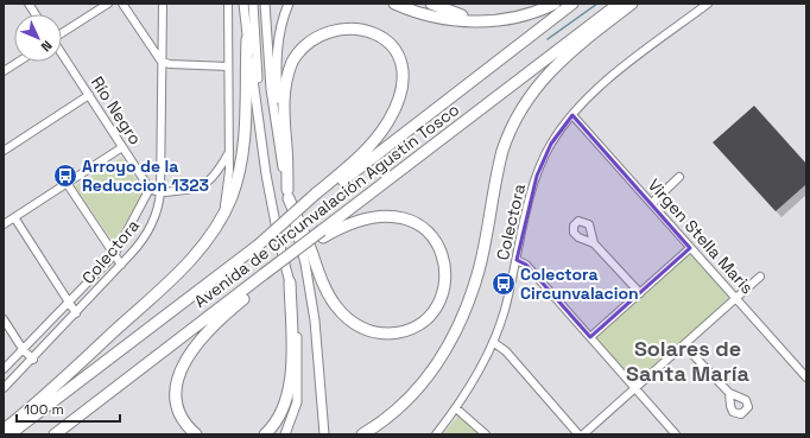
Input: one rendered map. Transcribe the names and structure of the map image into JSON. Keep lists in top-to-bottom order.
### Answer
{
  "streets": {
    "highway": ["Avenida de Circunvalación Agustín Tosco"],
    "street": ["Río Negro", "Colectora", "Virgen Stella Maris"]
  },
  "crossings": [
    ["Colectora", "Virgen Stella Maris"]
  ],
  "districts": ["Solares de Santa María"],
  "places": {
    "bus stop": ["Arroyo de la Reduccion 1323", "Colectora Circunvalacion"]
  },
  "scale_bar": "100 m",
  "north": "bottom right"
}
